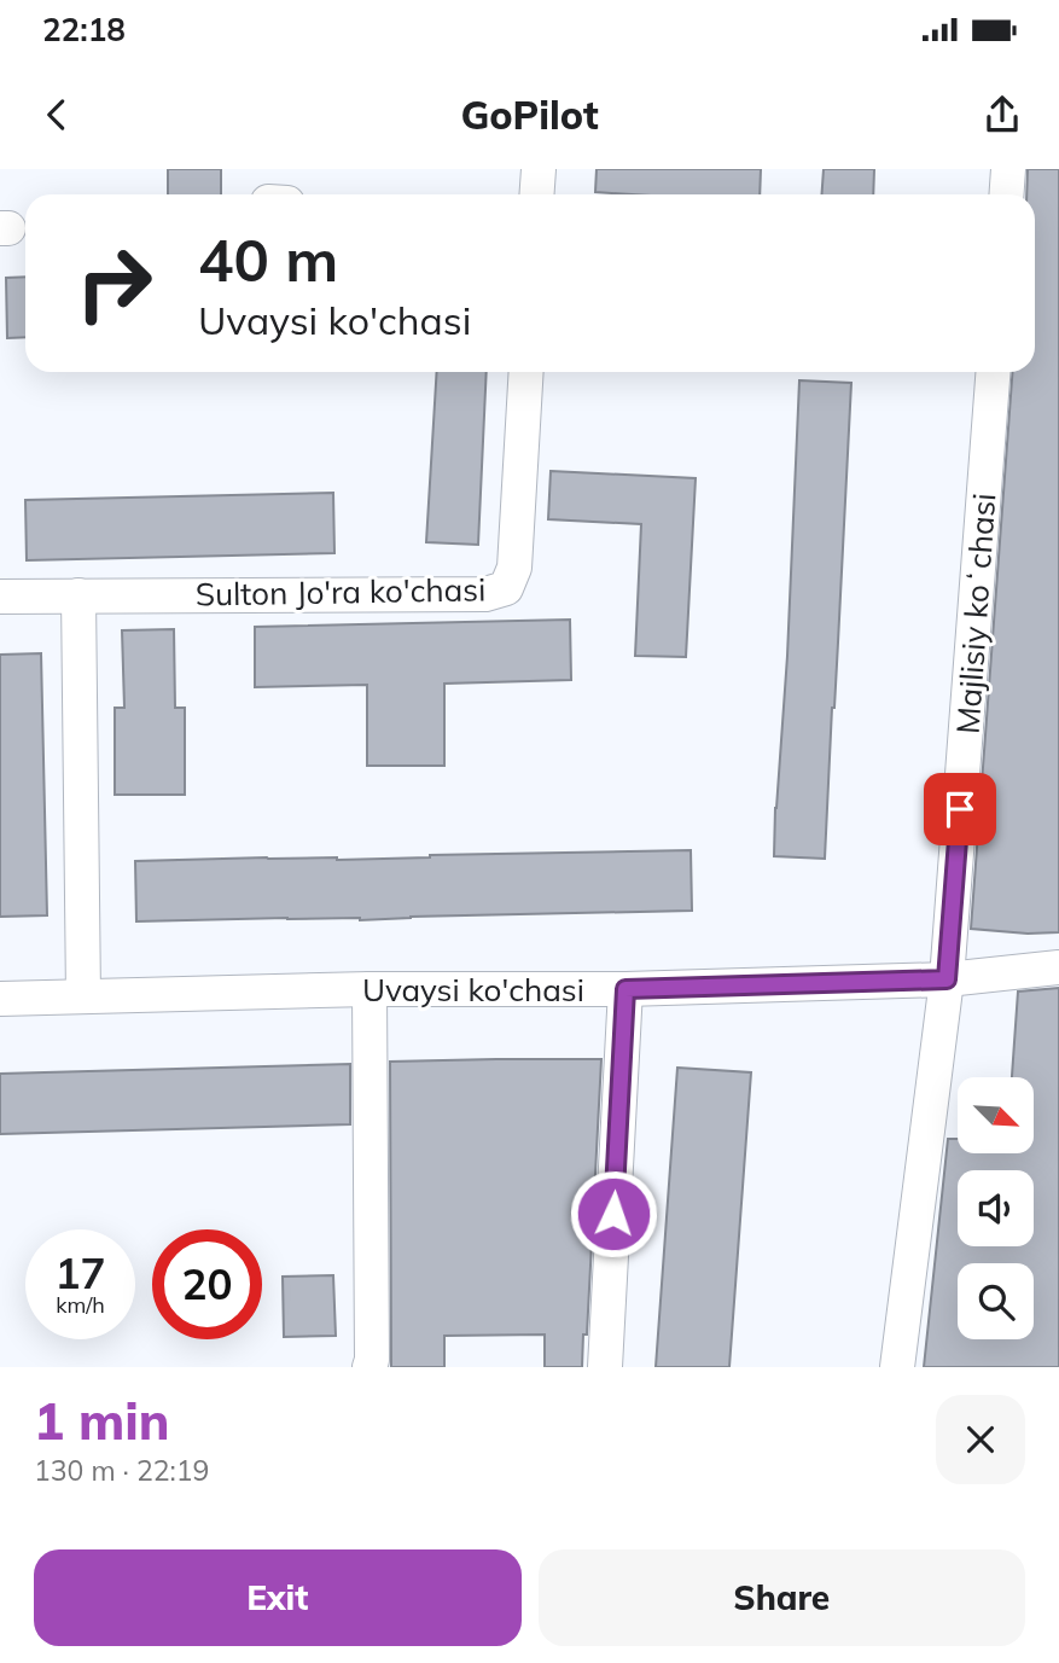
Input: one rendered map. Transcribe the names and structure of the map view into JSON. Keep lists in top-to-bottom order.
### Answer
{
  "streets": {
    "street": ["Sulton Jo'ra ko'chasi", "Majlisiy koʻchasi", "Uvaysi ko'chasi"]
  },
  "crossings": [
    ["Majlisiy koʻchasi", "Uvaysi ko'chasi"]
  ],
  "north": "bottom right",
  "page": {
    "status": "22:18",
    "header": "GoPilot",
    "turn": ["40 m", "Uvaysi ko'chasi"],
    "speed": "17 km/h",
    "limit": "20",
    "heading": ["1 min", "130 m · 22:19"],
    "buttons": ["Exit", "Share"]
  }
}
